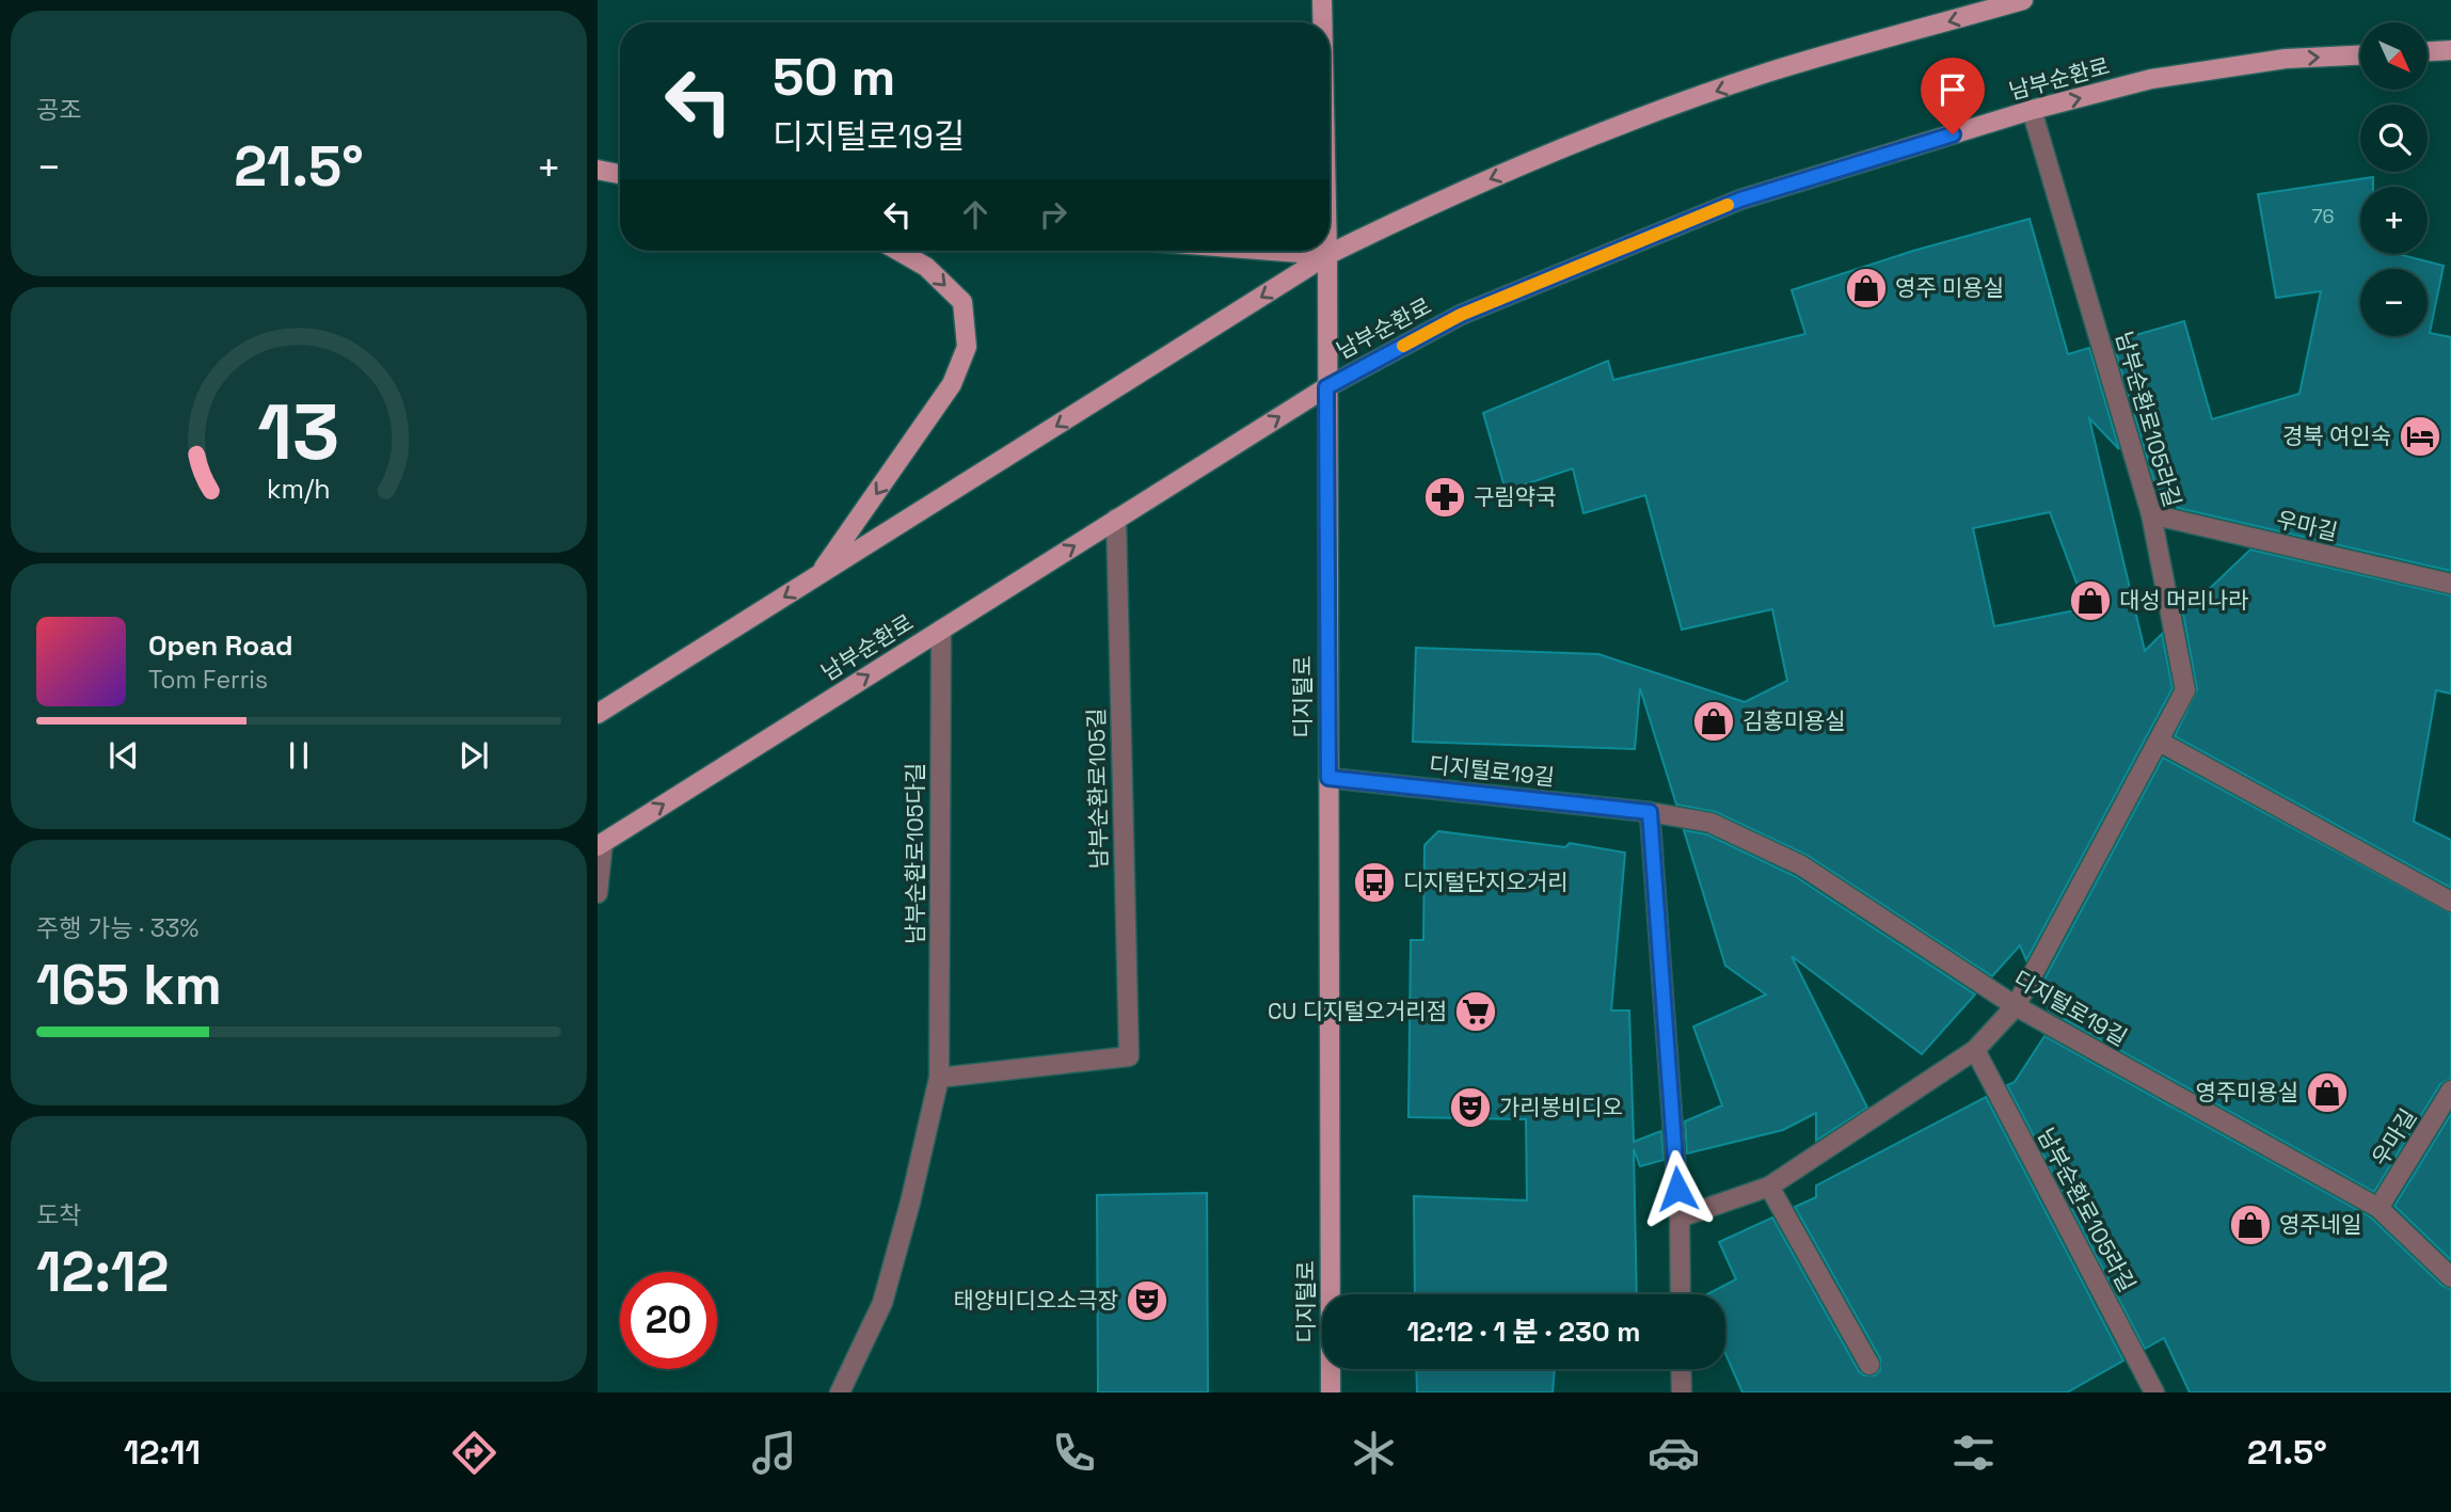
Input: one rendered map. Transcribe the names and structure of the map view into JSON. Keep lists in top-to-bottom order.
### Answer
{
  "streets": {
    "main road": ["남부순환로", "디지털로"],
    "street": [
      "남부순환로105라길",
      "우마길",
      "디지털로19길",
      "남부순환로105길",
      "남부순환로105다길"
    ]
  },
  "crossings": [
    ["남부순환로", "남부순환로105라길"],
    ["남부순환로", "디지털로"],
    ["남부순환로", "남부순환로105길"],
    ["남부순환로", "남부순환로105다길"],
    ["남부순환로105라길", "우마길"],
    ["남부순환로105라길", "디지털로19길"],
    ["우마길", "디지털로19길"],
    ["디지털로", "디지털로19길"],
    ["남부순환로105길", "남부순환로105다길"]
  ],
  "places": {
    "shop": [
      "영주 미용실",
      "대성 머리나라",
      "김홍미용실",
      "영주미용실",
      "영주네일"
    ],
    "hotel": ["경북 여인숙"],
    "pharmacy": ["구림약국"],
    "bus stop": ["디지털단지오거리"],
    "supermarket": ["CU 디지털오거리점"],
    "theatre": ["가리봉비디오", "태양비디오소극장"]
  },
  "house_numbers": ["76"],
  "north": "bottom right",
  "page": {
    "tile": [
      "공조",
      ["주행 가능 · 33%", "165 km"],
      ["도착", "12:12"]
    ],
    "map_buttons": ["+", "−"],
    "turn": ["50 m", "디지털로19길"],
    "heat": ["−", "21.5°", "+"],
    "song": ["Open Road", "Tom Ferris"],
    "limit": "20",
    "trip": "12:12 · 1 분 · 230 m",
    "tabs": ["12:11", "21.5°"],
    "gauge": ["13", "km/h"]
  }
}
